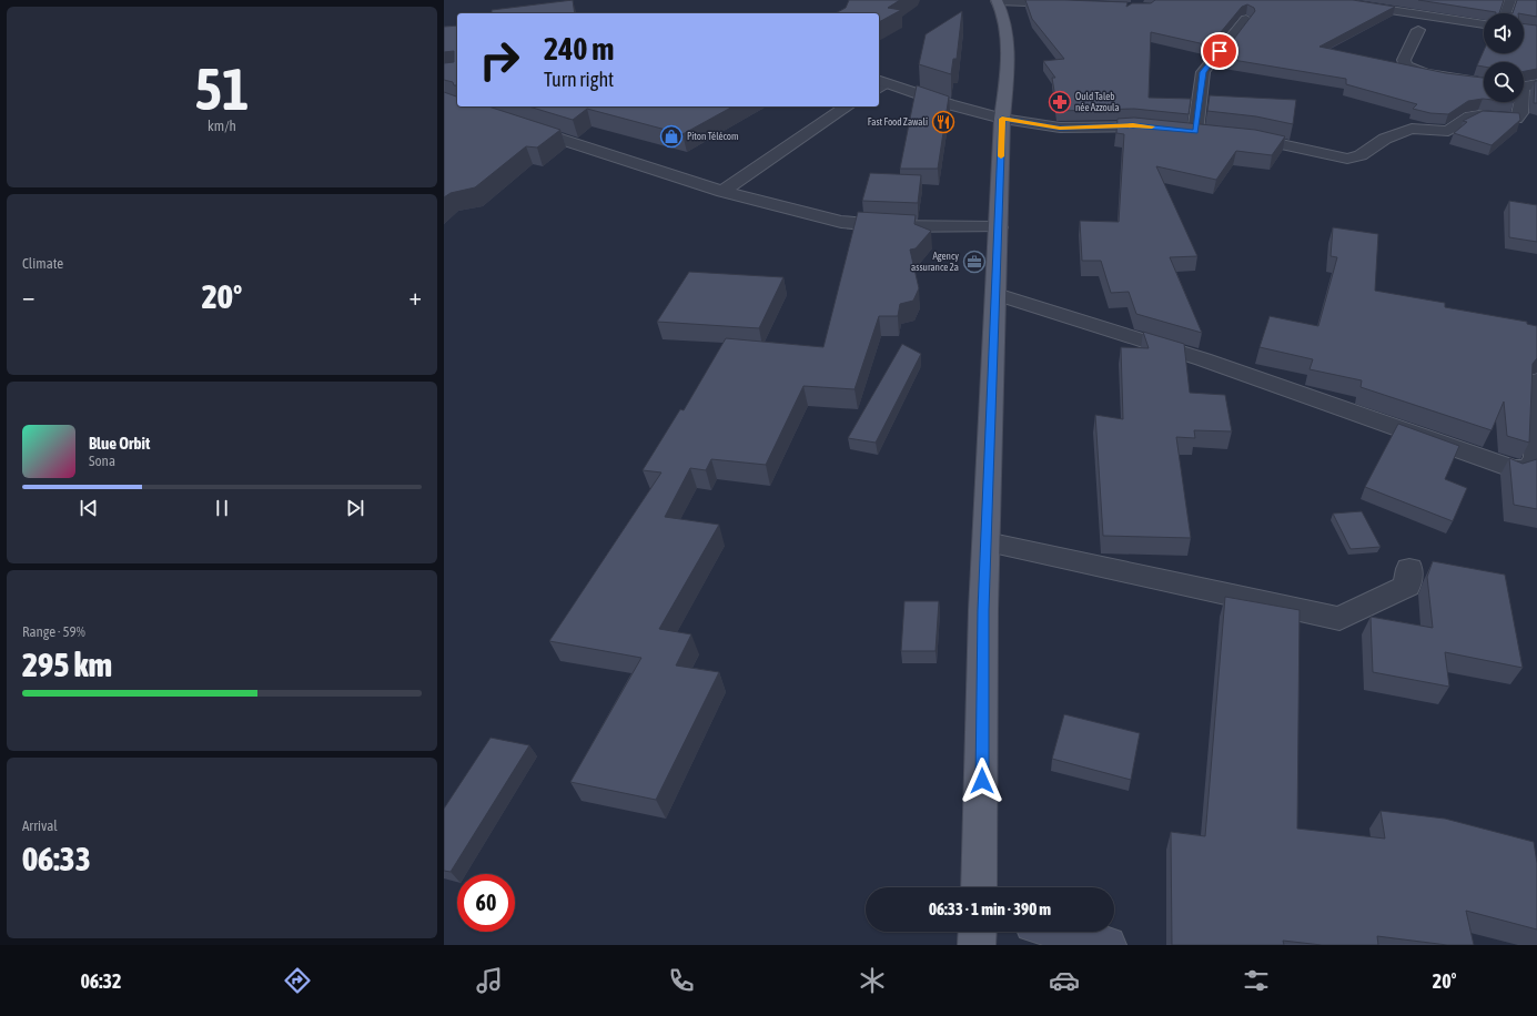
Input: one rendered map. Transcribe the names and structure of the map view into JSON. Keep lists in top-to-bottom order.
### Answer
{
  "places": {
    "pharmacy": ["Ould Taleb née Azzoula"],
    "restaurant": ["Fast Food Zawali"],
    "shop": ["Piton Télécom"],
    "office": ["Agency assurance 2a"]
  },
  "page": {
    "tile": [
      ["51", "km/h"],
      "Climate",
      ["Range · 59%", "295 km"],
      ["Arrival", "06:33"]
    ],
    "turn": ["240 m", "Turn right"],
    "heat": ["−", "20°", "+"],
    "song": ["Blue Orbit", "Sona"],
    "limit": "60",
    "trip": "06:33 · 1 min · 390 m",
    "tabs": ["06:32", "20°"]
  }
}
